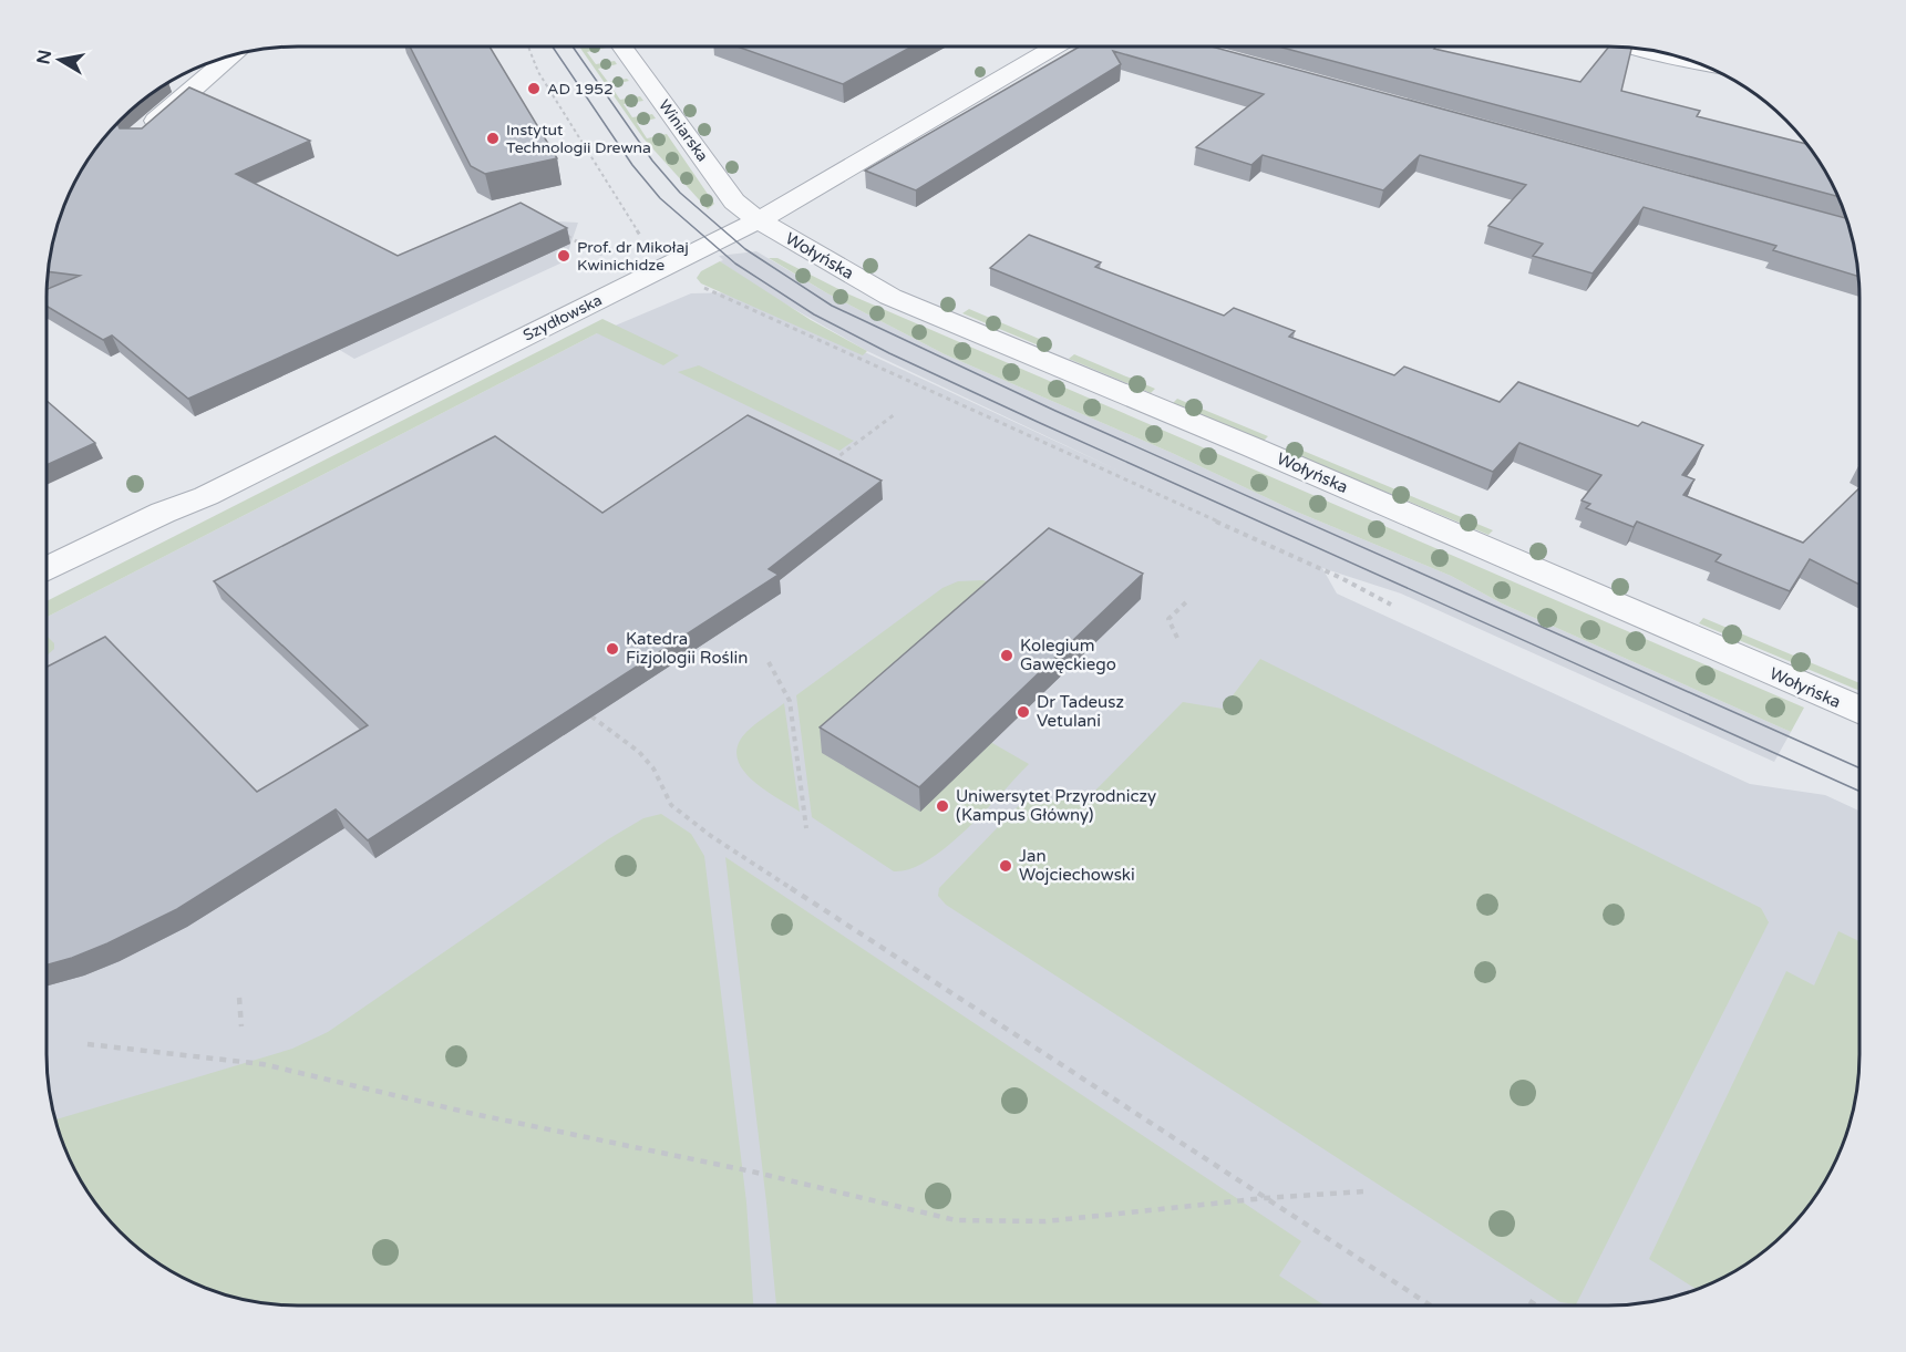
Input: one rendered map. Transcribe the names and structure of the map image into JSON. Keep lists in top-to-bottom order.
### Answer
{
  "streets": {
    "street": ["Winiarska", "Wołyńska", "Szydłowska"]
  },
  "crossings": [
    ["Winiarska", "Wołyńska"],
    ["Winiarska", "Szydłowska"],
    ["Wołyńska", "Szydłowska"]
  ],
  "places": [
    "AD 1952",
    "Instytut Technologii Drewna",
    "Prof. dr Mikołaj Kwinichidze",
    "Katedra Fizjologii Roślin",
    "Kolegium Gawęckiego",
    "Dr Tadeusz Vetulani",
    "Uniwersytet Przyrodniczy (Kampus Główny)",
    "Jan Wojciechowski"
  ],
  "north": "left"
}
